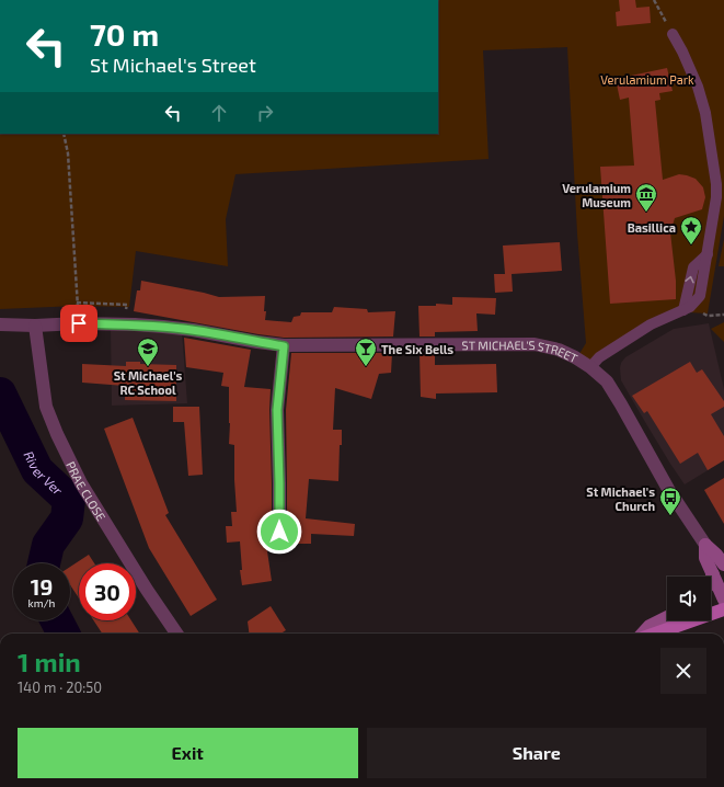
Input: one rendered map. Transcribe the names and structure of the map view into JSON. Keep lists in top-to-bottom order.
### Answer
{
  "streets": {
    "street": ["ST MICHAEL'S STREET", "PRAE CLOSE"]
  },
  "crossings": [
    ["ST MICHAEL'S STREET", "PRAE CLOSE"]
  ],
  "water": ["River Ver"],
  "parks": ["Verulamium Park"],
  "places": {
    "museum": ["Verulamium Museum"],
    "place": ["Basillica"],
    "school or university": ["St Michael's RC School"],
    "bar": ["The Six Bells"],
    "bus stop": ["St Michael's Church"]
  },
  "page": {
    "turn": ["70 m", "St Michael's Street"],
    "speed": "19 km/h",
    "limit": "30",
    "heading": ["1 min", "140 m · 20:50"],
    "buttons": ["Exit", "Share"]
  }
}
